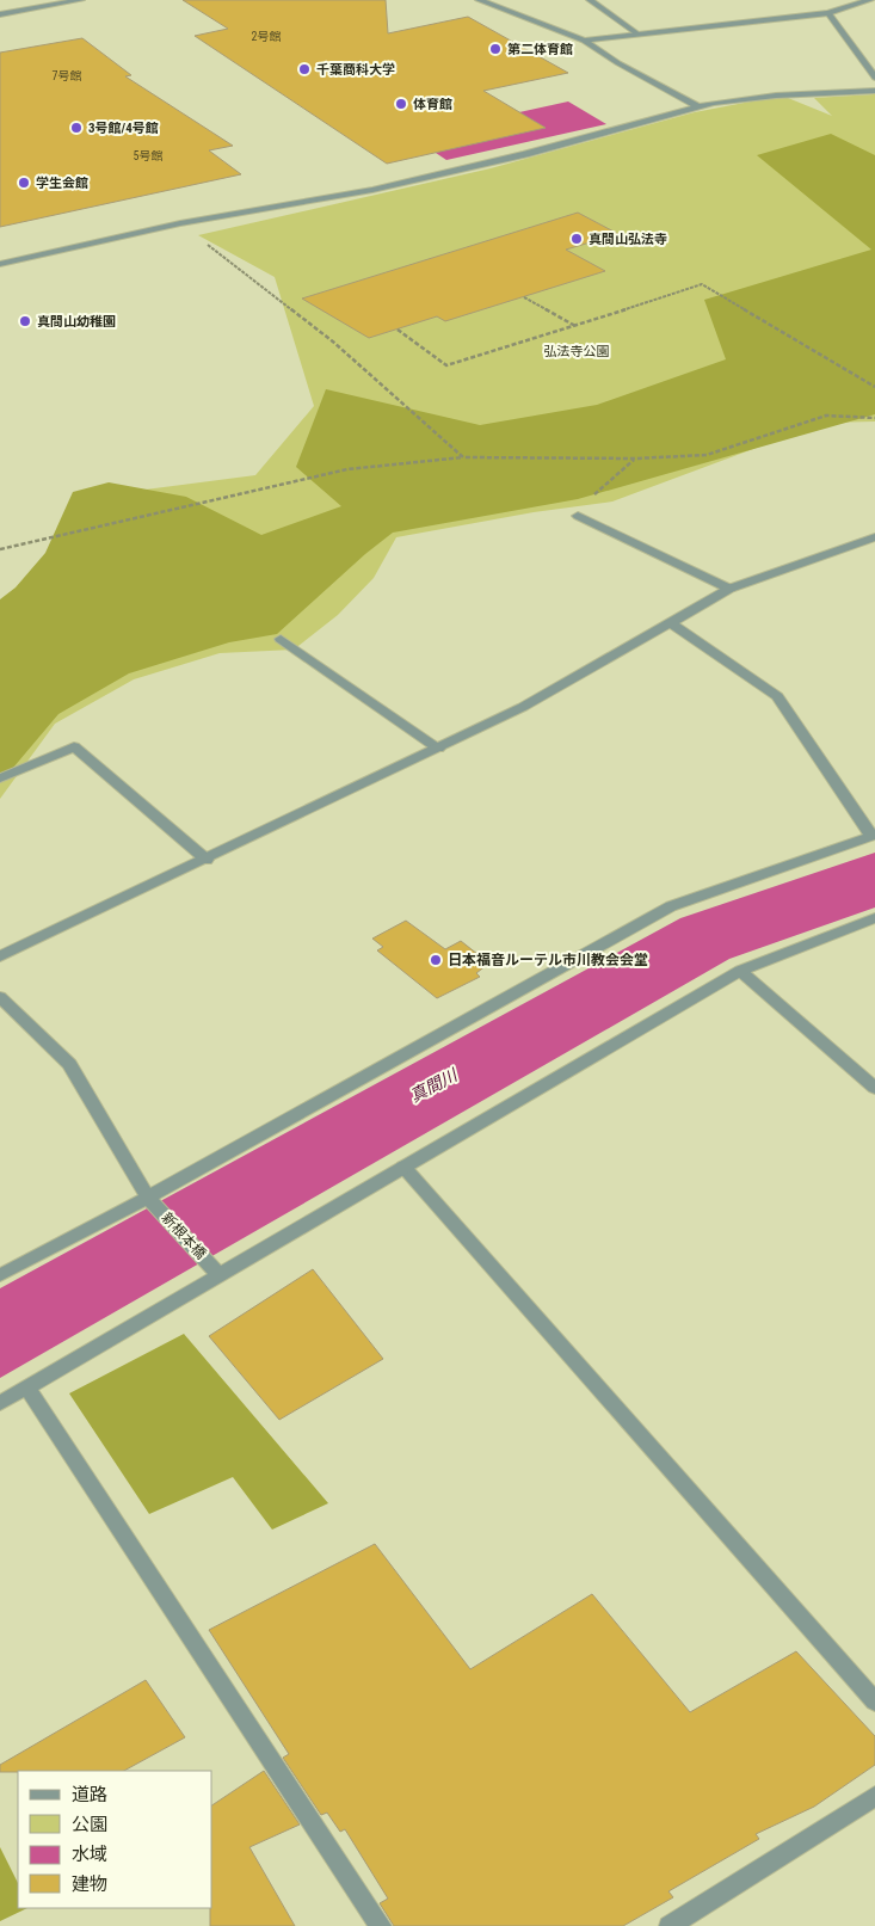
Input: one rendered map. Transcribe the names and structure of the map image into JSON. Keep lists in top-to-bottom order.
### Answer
{
  "streets": {
    "street": ["新根本橋"]
  },
  "water": ["真間川"],
  "parks": ["弘法寺公園"],
  "places": [
    "第二体育館",
    "千葉商科大学",
    "体育館",
    "3号館/4号館",
    "学生会館",
    "真間山弘法寺",
    "真間山幼稚園",
    "日本福音ルーテル市川教会会堂"
  ],
  "house_numbers": ["2号館", "7号館", "5号館"],
  "legend": [
    "道路",
    "公園",
    "水域",
    "建物"
  ]
}
